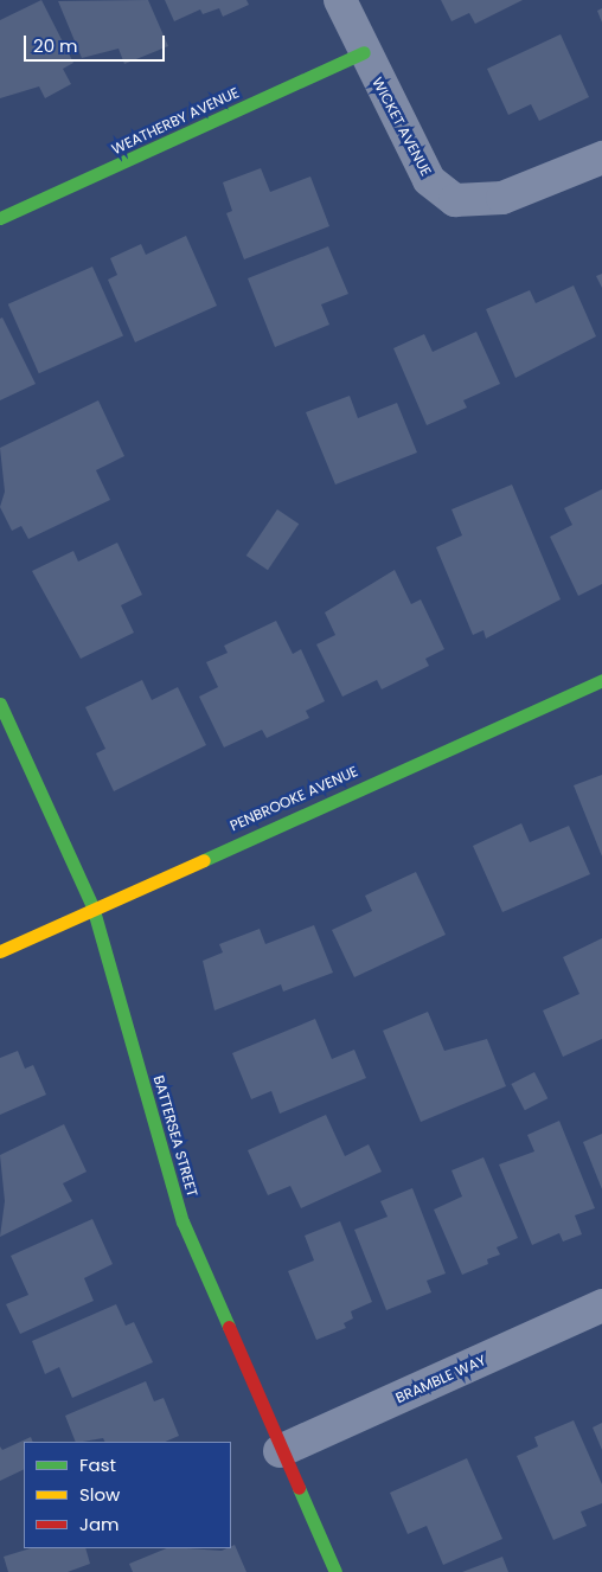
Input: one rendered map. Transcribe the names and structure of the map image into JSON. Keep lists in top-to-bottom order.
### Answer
{
  "streets": {
    "street": [
      "WEATHERBY AVENUE",
      "WICKET AVENUE",
      "PENBROOKE AVENUE",
      "BATTERSEA STREET",
      "BRAMBLE WAY"
    ]
  },
  "crossings": [
    ["WEATHERBY AVENUE", "WICKET AVENUE"],
    ["PENBROOKE AVENUE", "BATTERSEA STREET"],
    ["BATTERSEA STREET", "BRAMBLE WAY"]
  ],
  "legend": ["Fast", "Slow", "Jam"],
  "scale_bar": "20 m"
}
